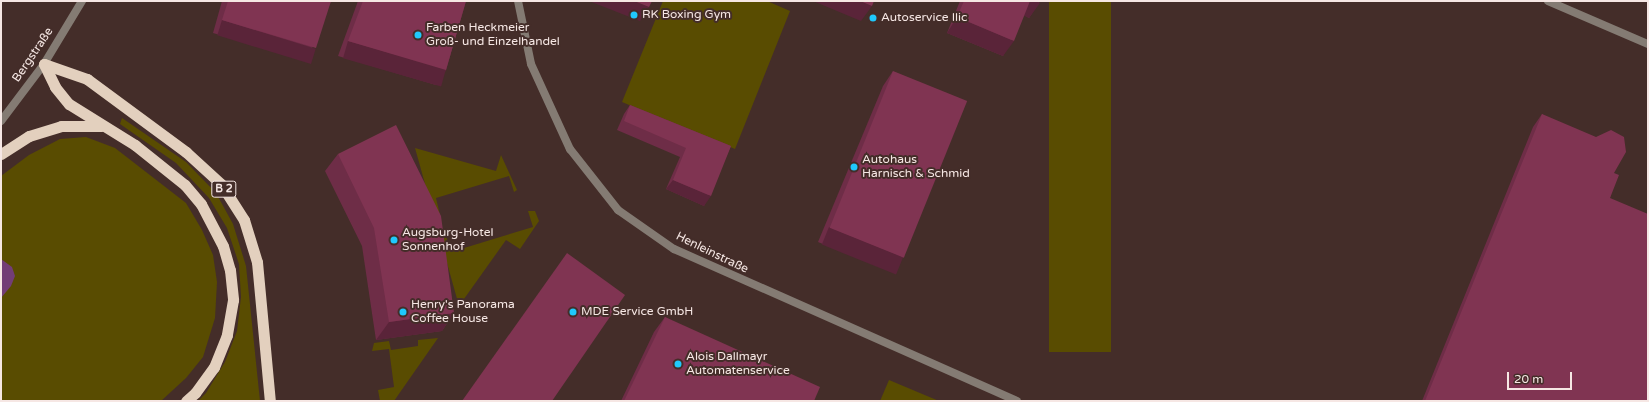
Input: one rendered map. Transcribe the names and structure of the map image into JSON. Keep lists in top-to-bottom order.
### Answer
{
  "streets": {
    "highway": ["B 2"],
    "street": ["Bergstraße", "Henleinstraße"]
  },
  "crossings": [
    ["Bergstraße", "B 2"]
  ],
  "places": [
    "RK Boxing Gym",
    "Autoservice Ilic",
    "Farben Heckmeier Groß- und Einzelhandel",
    "Autohaus Harnisch & Schmid",
    "Augsburg-Hotel Sonnenhof",
    "Henry's Panorama Coffee House",
    "MDE Service GmbH",
    "Alois Dallmayr Automatenservice"
  ],
  "scale_bar": "20 m"
}
